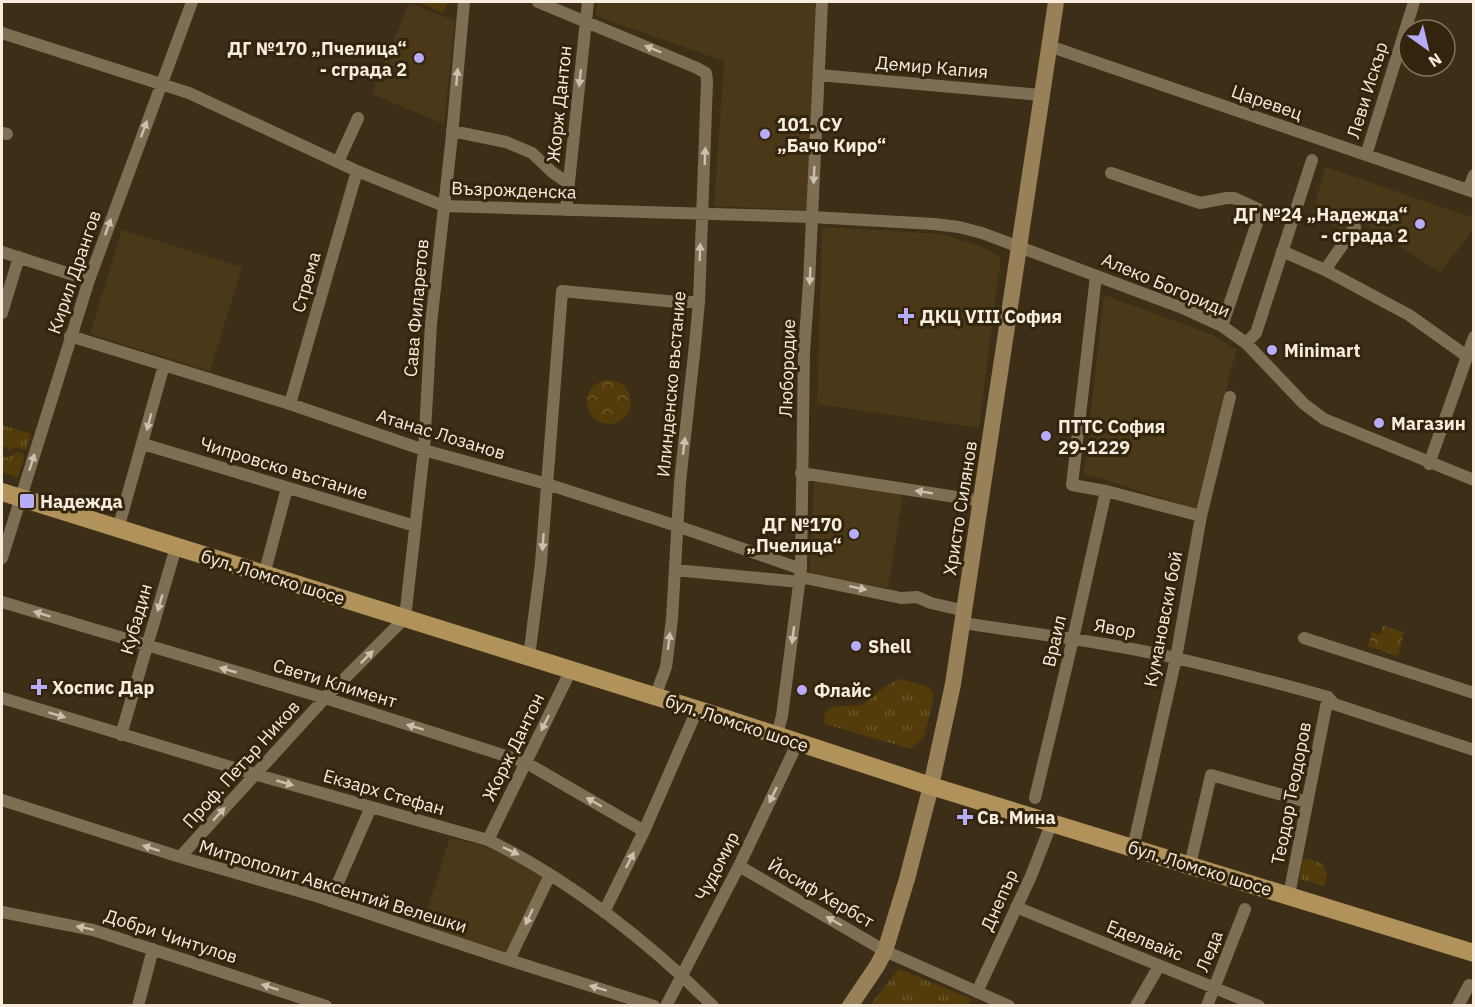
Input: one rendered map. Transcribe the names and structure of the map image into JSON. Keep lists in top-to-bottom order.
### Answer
{
  "streets": {
    "main road": ["бул. Ломско шосе"],
    "street": [
      "Демир Капия",
      "Леви Искър",
      "Царевец",
      "Жорж Дантон",
      "Възрожденска",
      "Кирил Дрангов",
      "Стрема",
      "Алеко Богориди",
      "Сава Филаретов",
      "Любородие",
      "Илинденско въстание",
      "Атанас Лозанов",
      "Чипровско въстание",
      "Христо Силянов",
      "Кубадин",
      "Кумановски бой",
      "Явор",
      "Враил",
      "Свети Климент",
      "Проф. Петър Ников",
      "Екзарх Стефан",
      "Теодор Теодоров",
      "Чудомир",
      "Митрополит Авксентий Велешки",
      "Йосиф Хербст",
      "Днепър",
      "Добри Чинтулов",
      "Еделвайс",
      "Леда"
    ]
  },
  "crossings": [
    ["Демир Капия", "Любородие"],
    ["Демир Капия", "Христо Силянов"],
    ["Леви Искър", "Царевец"],
    ["Царевец", "Христо Силянов"],
    ["Жорж Дантон", "Възрожденска"],
    ["Жорж Дантон", "Илинденско въстание"],
    ["Жорж Дантон", "бул. Ломско шосе"],
    ["Жорж Дантон", "Свети Климент"],
    ["Жорж Дантон", "Екзарх Стефан"],
    ["Възрожденска", "Кирил Дрангов"],
    ["Възрожденска", "Стрема"],
    ["Възрожденска", "Алеко Богориди"],
    ["Възрожденска", "Сава Филаретов"],
    ["Възрожденска", "Любородие"],
    ["Възрожденска", "Илинденско въстание"],
    ["Възрожденска", "Христо Силянов"],
    ["Кирил Дрангов", "Атанас Лозанов"],
    ["Кирил Дрангов", "бул. Ломско шосе"],
    ["Стрема", "Атанас Лозанов"],
    ["Алеко Богориди", "Христо Силянов"],
    ["Сава Филаретов", "Атанас Лозанов"],
    ["Сава Филаретов", "Чипровско въстание"],
    ["Сава Филаретов", "бул. Ломско шосе"],
    ["Сава Филаретов", "Проф. Петър Ников"],
    ["Любородие", "Атанас Лозанов"],
    ["Любородие", "бул. Ломско шосе"],
    ["Любородие", "Явор"],
    ["Илинденско въстание", "Атанас Лозанов"],
    ["Илинденско въстание", "бул. Ломско шосе"],
    ["Атанас Лозанов", "Явор"],
    ["Христо Силянов", "бул. Ломско шосе"],
    ["Христо Силянов", "Явор"],
    ["Христо Силянов", "Йосиф Хербст"],
    ["бул. Ломско шосе", "Кубадин"],
    ["бул. Ломско шосе", "Кумановски бой"],
    ["бул. Ломско шосе", "Проф. Петър Ников"],
    ["бул. Ломско шосе", "Теодор Теодоров"],
    ["бул. Ломско шосе", "Чудомир"],
    ["бул. Ломско шосе", "Днепър"],
    ["Кубадин", "Свети Климент"],
    ["Кубадин", "Екзарх Стефан"],
    ["Кумановски бой", "Явор"],
    ["Явор", "Враил"],
    ["Явор", "Теодор Теодоров"],
    ["Свети Климент", "Проф. Петър Ников"],
    ["Проф. Петър Ников", "Екзарх Стефан"],
    ["Проф. Петър Ников", "Митрополит Авксентий Велешки"],
    ["Екзарх Стефан", "Чудомир"],
    ["Чудомир", "Йосиф Хербст"],
    ["Йосиф Хербст", "Днепър"],
    ["Днепър", "Еделвайс"],
    ["Еделвайс", "Леда"]
  ],
  "one_way": [
    "Жорж Дантон",
    "Любородие",
    "Илинденско въстание",
    "Кубадин",
    "Свети Климент",
    "Проф. Петър Ников",
    "Екзарх Стефан",
    "Митрополит Авксентий Велешки",
    "Йосиф Хербст",
    "Добри Чинтулов"
  ],
  "places": {
    "other": [
      "ДГ №170 „Пчелица“ - сграда 2",
      "101. СУ „Бачо Киро“",
      "ДГ №24 „Надежда“ - сграда 2",
      "Minimart",
      "Магазин",
      "ПТТС София 29-1229",
      "ДГ №170 „Пчелица“",
      "Shell",
      "Флайс"
    ],
    "health": ["ДКЦ VIII София", "Хоспис Дар", "Св. Мина"],
    "transit": ["Надежда"]
  },
  "north": "bottom right"
}
